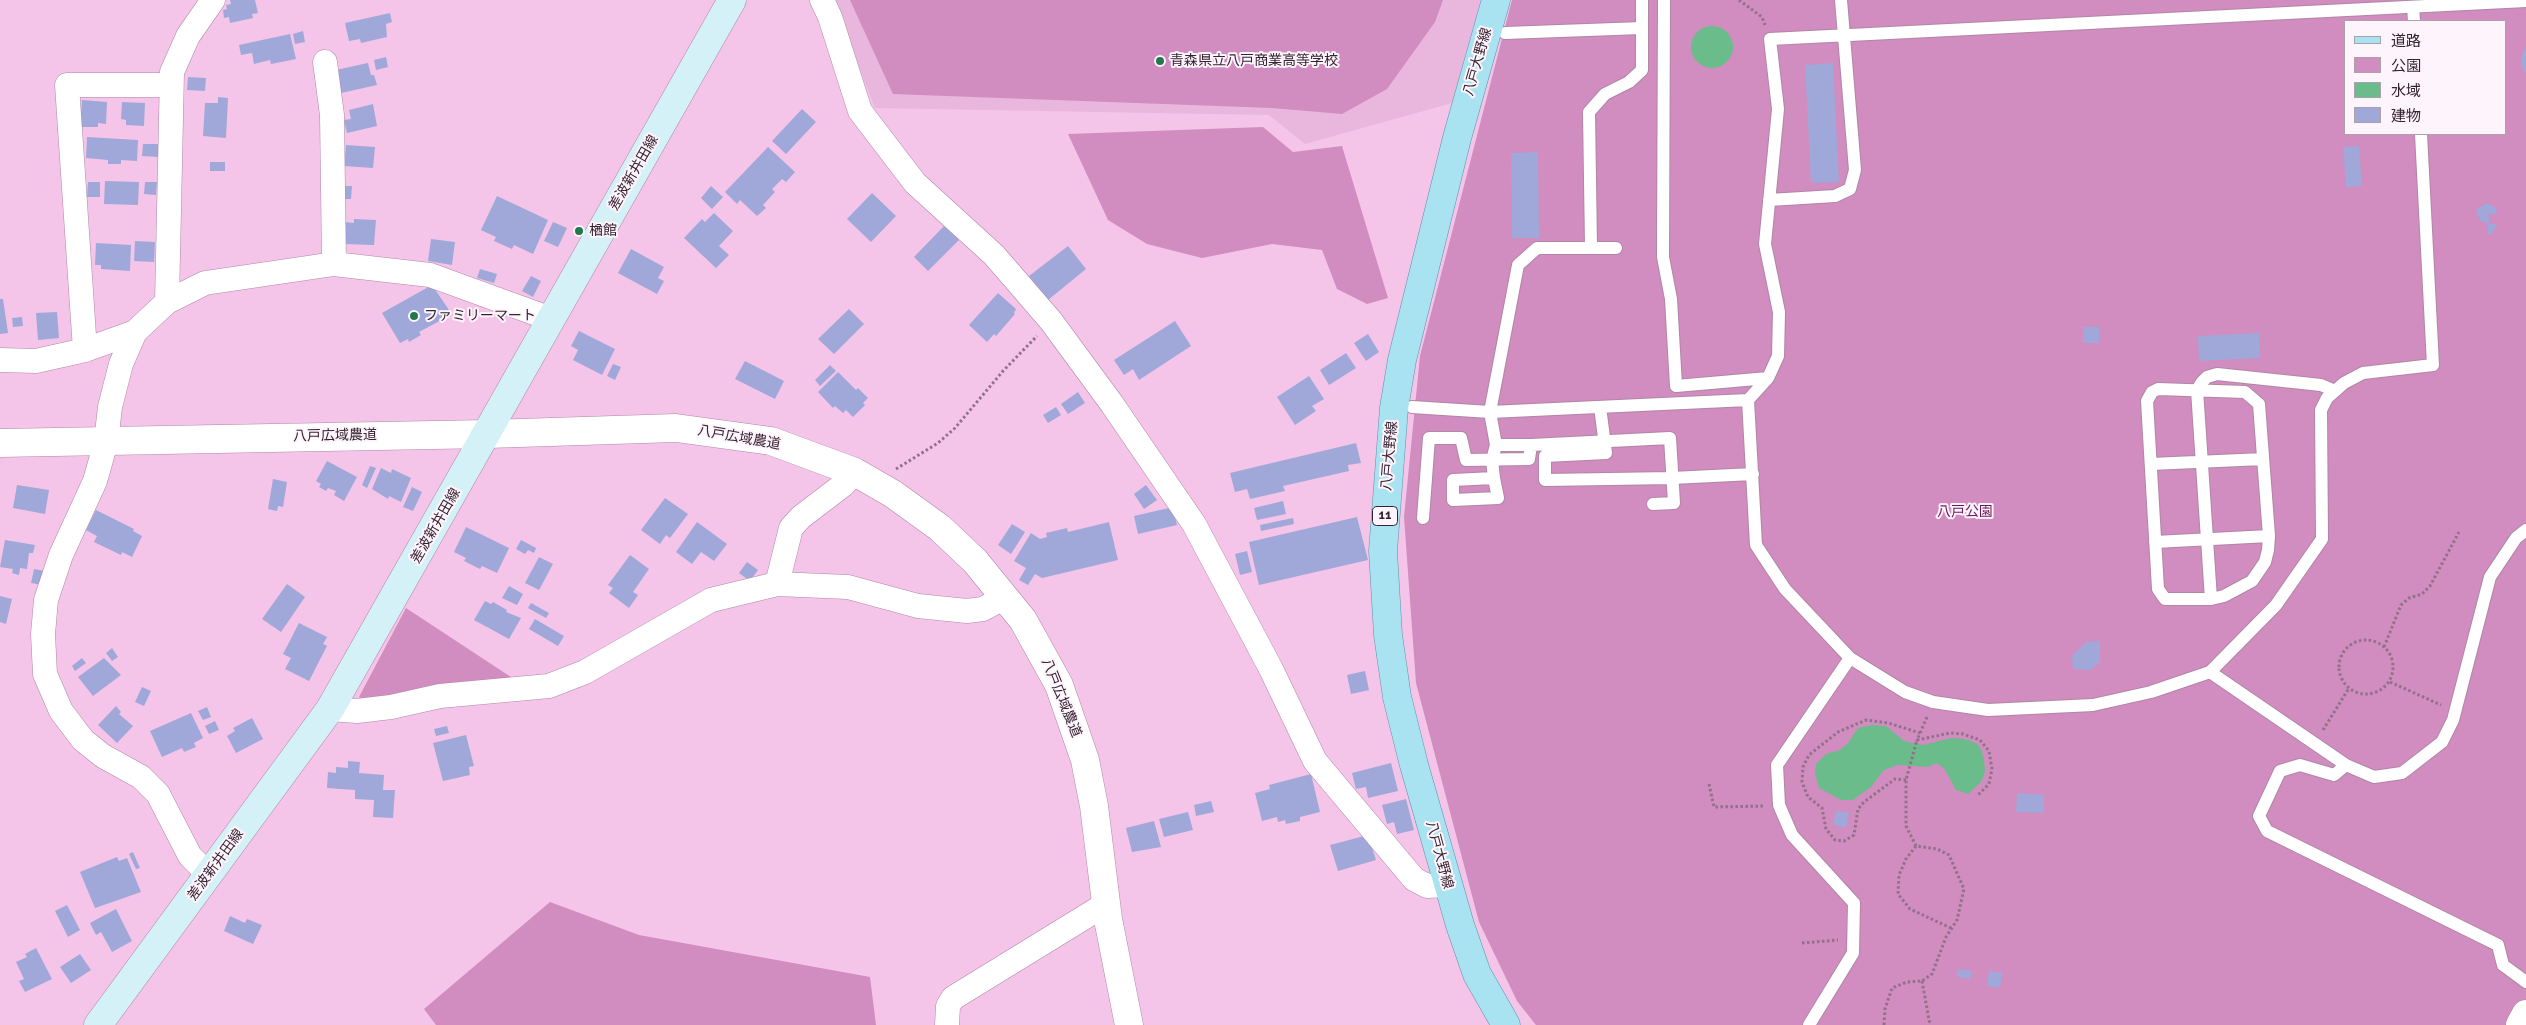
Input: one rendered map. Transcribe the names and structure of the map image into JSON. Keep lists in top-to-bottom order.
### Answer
{
  "streets": {
    "main road": ["八戸大野線", "差波新井田線", "11"],
    "street": ["八戸広域農道"]
  },
  "crossings": [
    ["差波新井田線", "八戸広域農道"]
  ],
  "parks": ["八戸公園"],
  "places": ["青森県立八戸商業高等学校", "楢館", "ファミリーマート"],
  "legend": [
    "道路",
    "公園",
    "水域",
    "建物"
  ]
}
